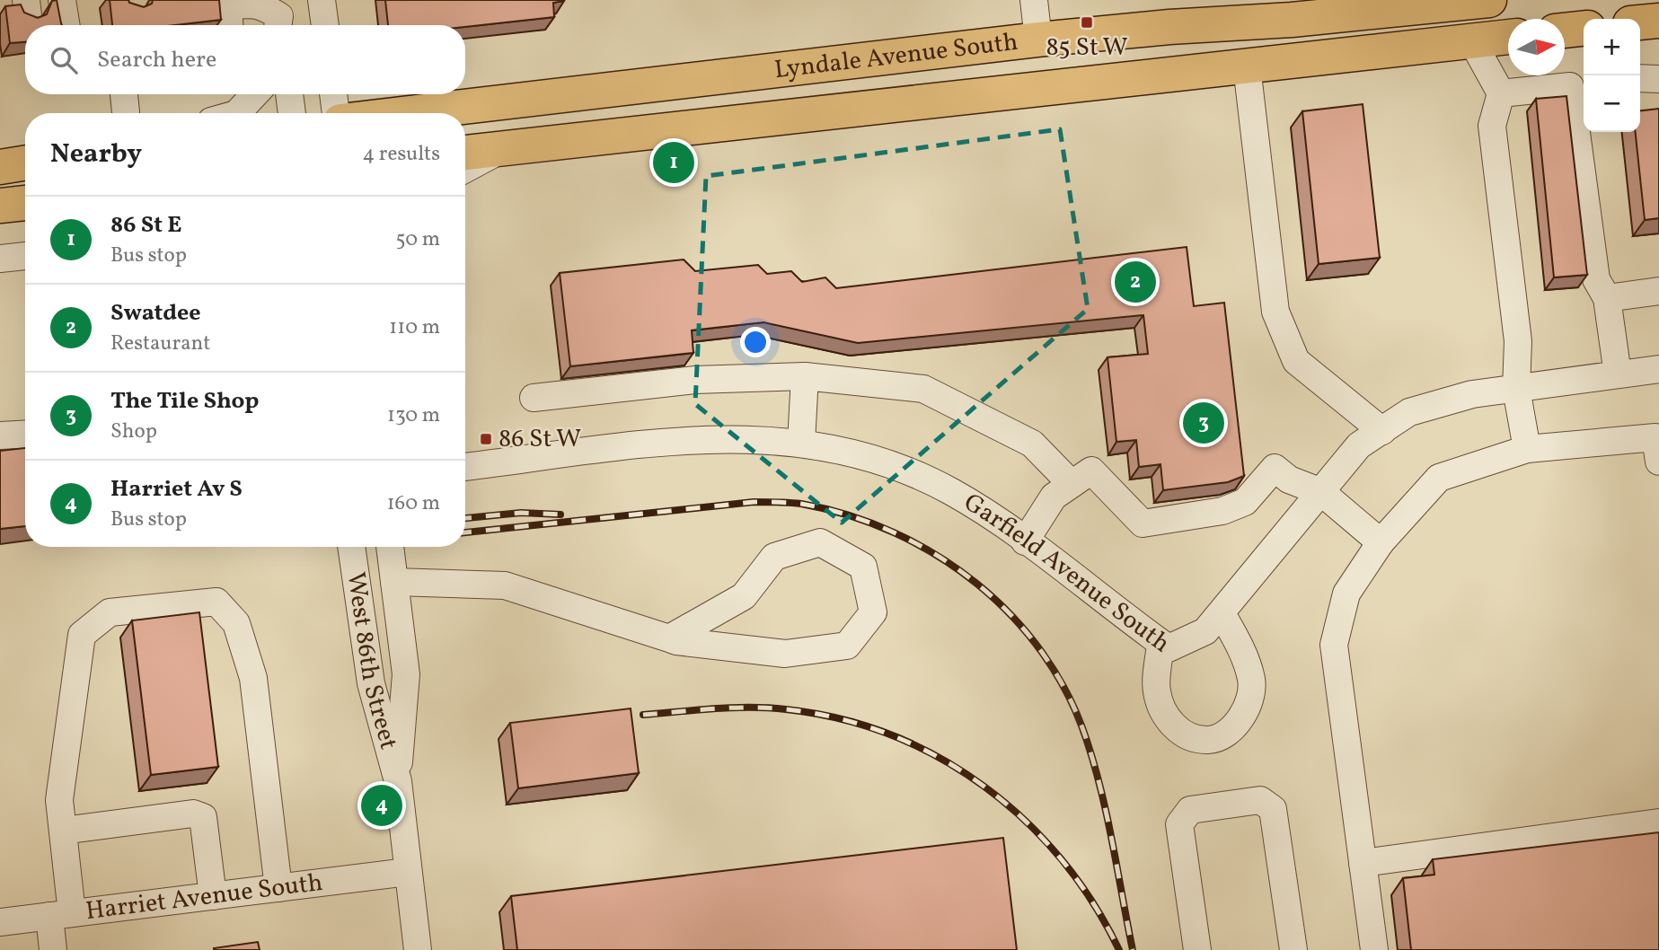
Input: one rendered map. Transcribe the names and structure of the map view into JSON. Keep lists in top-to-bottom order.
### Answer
{
  "streets": {
    "main road": ["Lyndale Avenue South"],
    "street": ["Garfield Avenue South", "West 86th Street", "Harriet Avenue South"]
  },
  "crossings": [
    ["West 86th Street", "Harriet Avenue South"]
  ],
  "places": {
    "transit": ["85 St W", "86 St W"]
  },
  "north": "right",
  "page": {
    "map_buttons": ["+", "−"],
    "search": "Search here",
    "heading": ["Nearby", "4 results"],
    "pins": [
      "1",
      "2",
      "3",
      "4"
    ],
    "list": [
      {
        "mark": "1",
        "name": "86 St E",
        "note": "Bus stop",
        "value": "50 m"
      },
      {
        "mark": "2",
        "name": "Swatdee",
        "note": "Restaurant",
        "value": "110 m"
      },
      {
        "mark": "3",
        "name": "The Tile Shop",
        "note": "Shop",
        "value": "130 m"
      },
      {
        "mark": "4",
        "name": "Harriet Av S",
        "note": "Bus stop",
        "value": "160 m"
      }
    ]
  }
}
